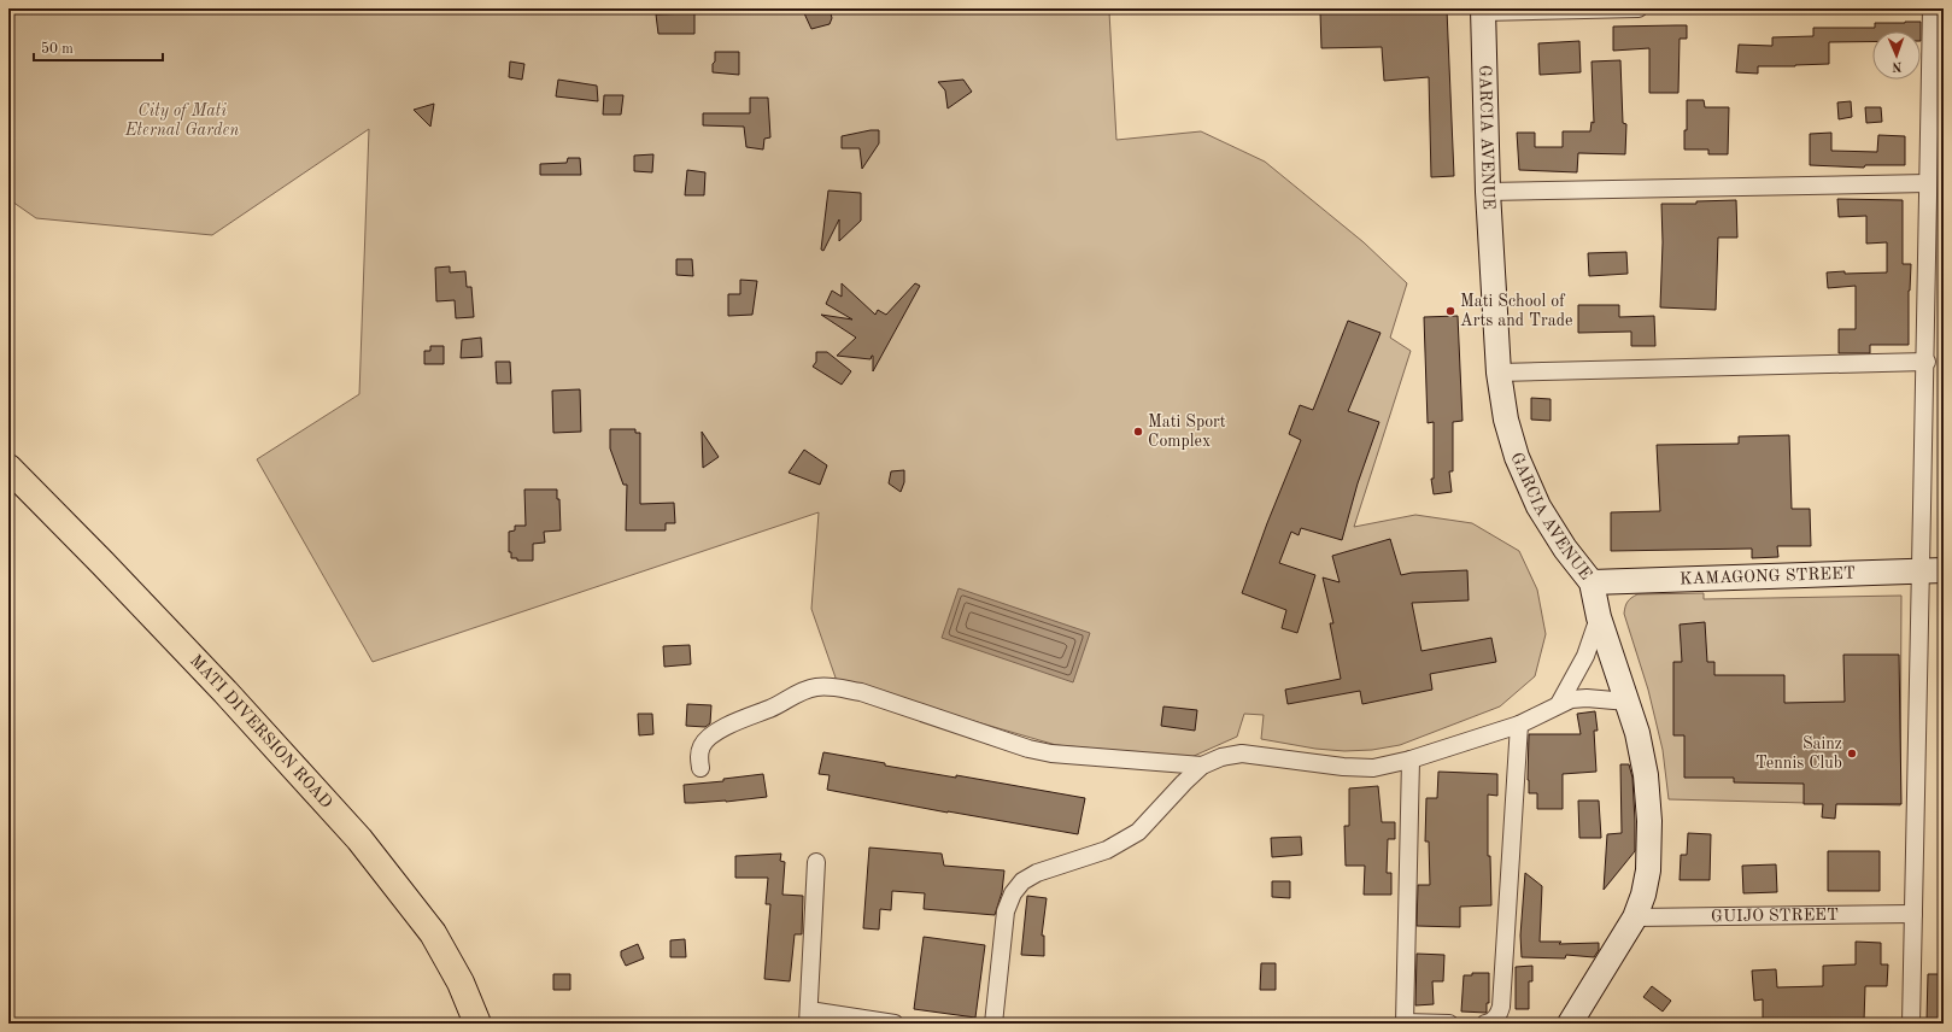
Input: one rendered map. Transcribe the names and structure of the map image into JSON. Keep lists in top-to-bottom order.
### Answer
{
  "streets": {
    "highway": ["MATI DIVERSION ROAD"],
    "street": ["GARCIA AVENUE", "KAMAGONG STREET", "GUIJO STREET"]
  },
  "crossings": [
    ["GARCIA AVENUE", "KAMAGONG STREET"],
    ["GARCIA AVENUE", "GUIJO STREET"]
  ],
  "parks": ["City of Mati Eternal Garden"],
  "places": ["Mati School of Arts and Trade", "Mati Sport Complex", "Sainz Tennis Club"],
  "scale_bar": "50 m",
  "north": "bottom"
}
